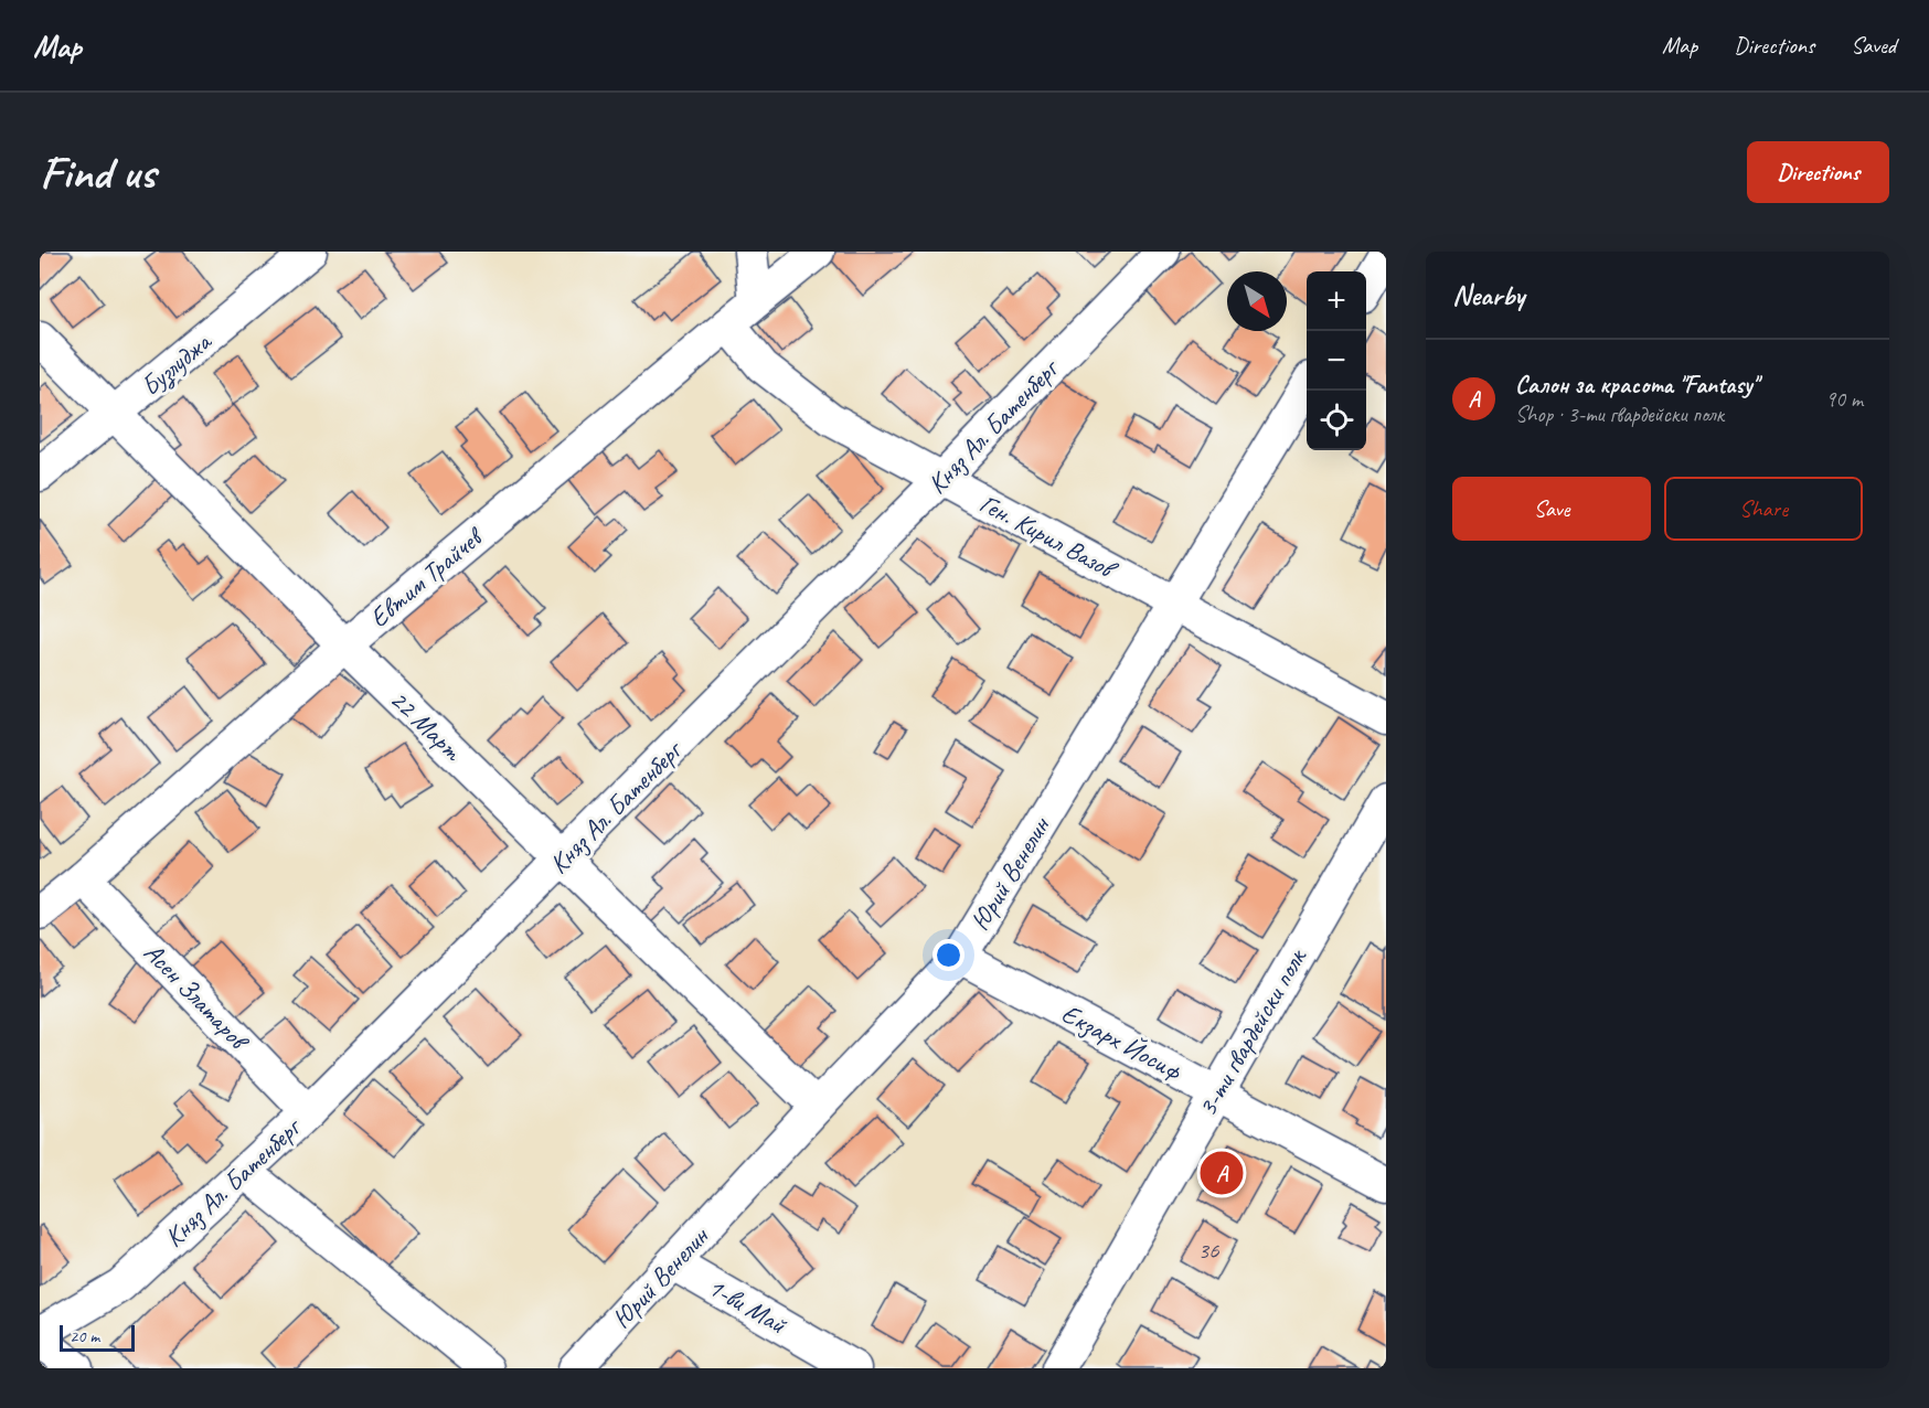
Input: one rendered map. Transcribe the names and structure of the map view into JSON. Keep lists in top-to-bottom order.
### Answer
{
  "streets": {
    "street": [
      "Бузлуджа",
      "Княз Ал. Батенберг",
      "Ген. Кирил Вазов",
      "Евтим Трайчев",
      "22 Март",
      "Юрий Венелин",
      "Асен Златаров",
      "3-ти гвардейски полк",
      "Екзарх Йосиф",
      "1-ви Май"
    ]
  },
  "crossings": [
    ["Бузлуджа", "22 Март"],
    ["Княз Ал. Батенберг", "Ген. Кирил Вазов"],
    ["Княз Ал. Батенберг", "22 Март"],
    ["Княз Ал. Батенберг", "Асен Златаров"],
    ["Ген. Кирил Вазов", "Евтим Трайчев"],
    ["Ген. Кирил Вазов", "Юрий Венелин"],
    ["Евтим Трайчев", "22 Март"],
    ["Евтим Трайчев", "Асен Златаров"],
    ["22 Март", "Юрий Венелин"],
    ["Юрий Венелин", "Екзарх Йосиф"],
    ["Юрий Венелин", "1-ви Май"],
    ["3-ти гвардейски полк", "Екзарх Йосиф"]
  ],
  "house_numbers": ["36"],
  "scale_bar": "20 m",
  "north": "bottom right",
  "page": {
    "header": "Map",
    "nav": ["Map", "Directions", "Saved"],
    "buttons": [
      "Directions",
      ["Save", "Share"]
    ],
    "title": "Find us",
    "heading": "Nearby",
    "map_buttons": ["+", "−"],
    "list": [
      {
        "mark": "A",
        "name": "Салон за красота \"Fantasy\"",
        "note": "Shop · 3-ти гвардейски полк",
        "value": "90 m"
      }
    ],
    "pins": "A",
    "scale": "20 m"
  }
}
